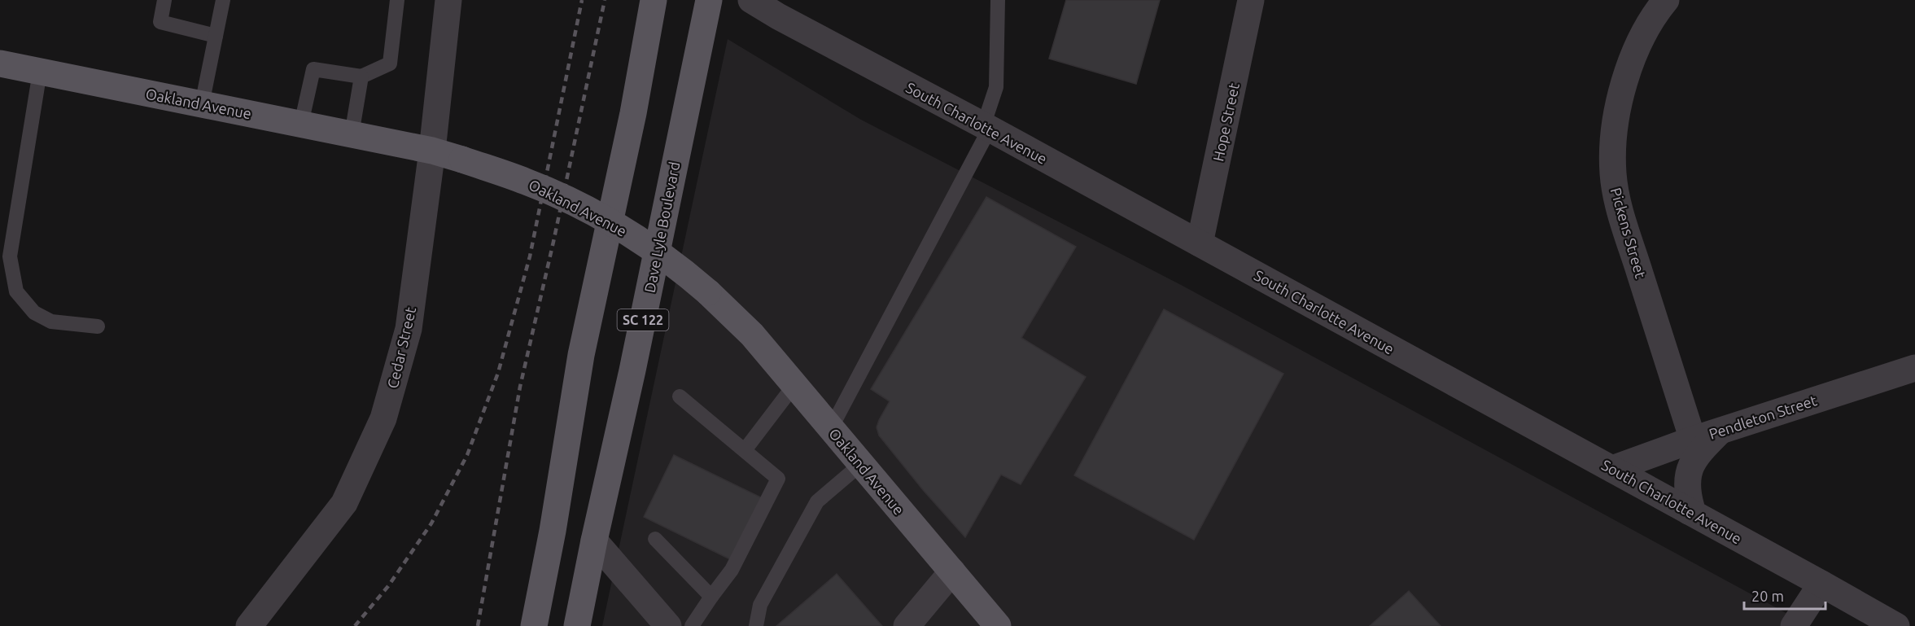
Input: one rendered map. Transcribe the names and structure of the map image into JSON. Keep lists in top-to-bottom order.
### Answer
{
  "streets": {
    "main road": ["Oakland Avenue", "Dave Lyle Boulevard", "SC 122"],
    "street": [
      "Hope Street",
      "South Charlotte Avenue",
      "Pickens Street",
      "Cedar Street",
      "Pendleton Street"
    ]
  },
  "crossings": [
    ["Oakland Avenue", "Cedar Street"],
    ["Hope Street", "South Charlotte Avenue"],
    ["South Charlotte Avenue", "Pendleton Street"],
    ["Pickens Street", "Pendleton Street"]
  ],
  "scale_bar": "20 m"
}
